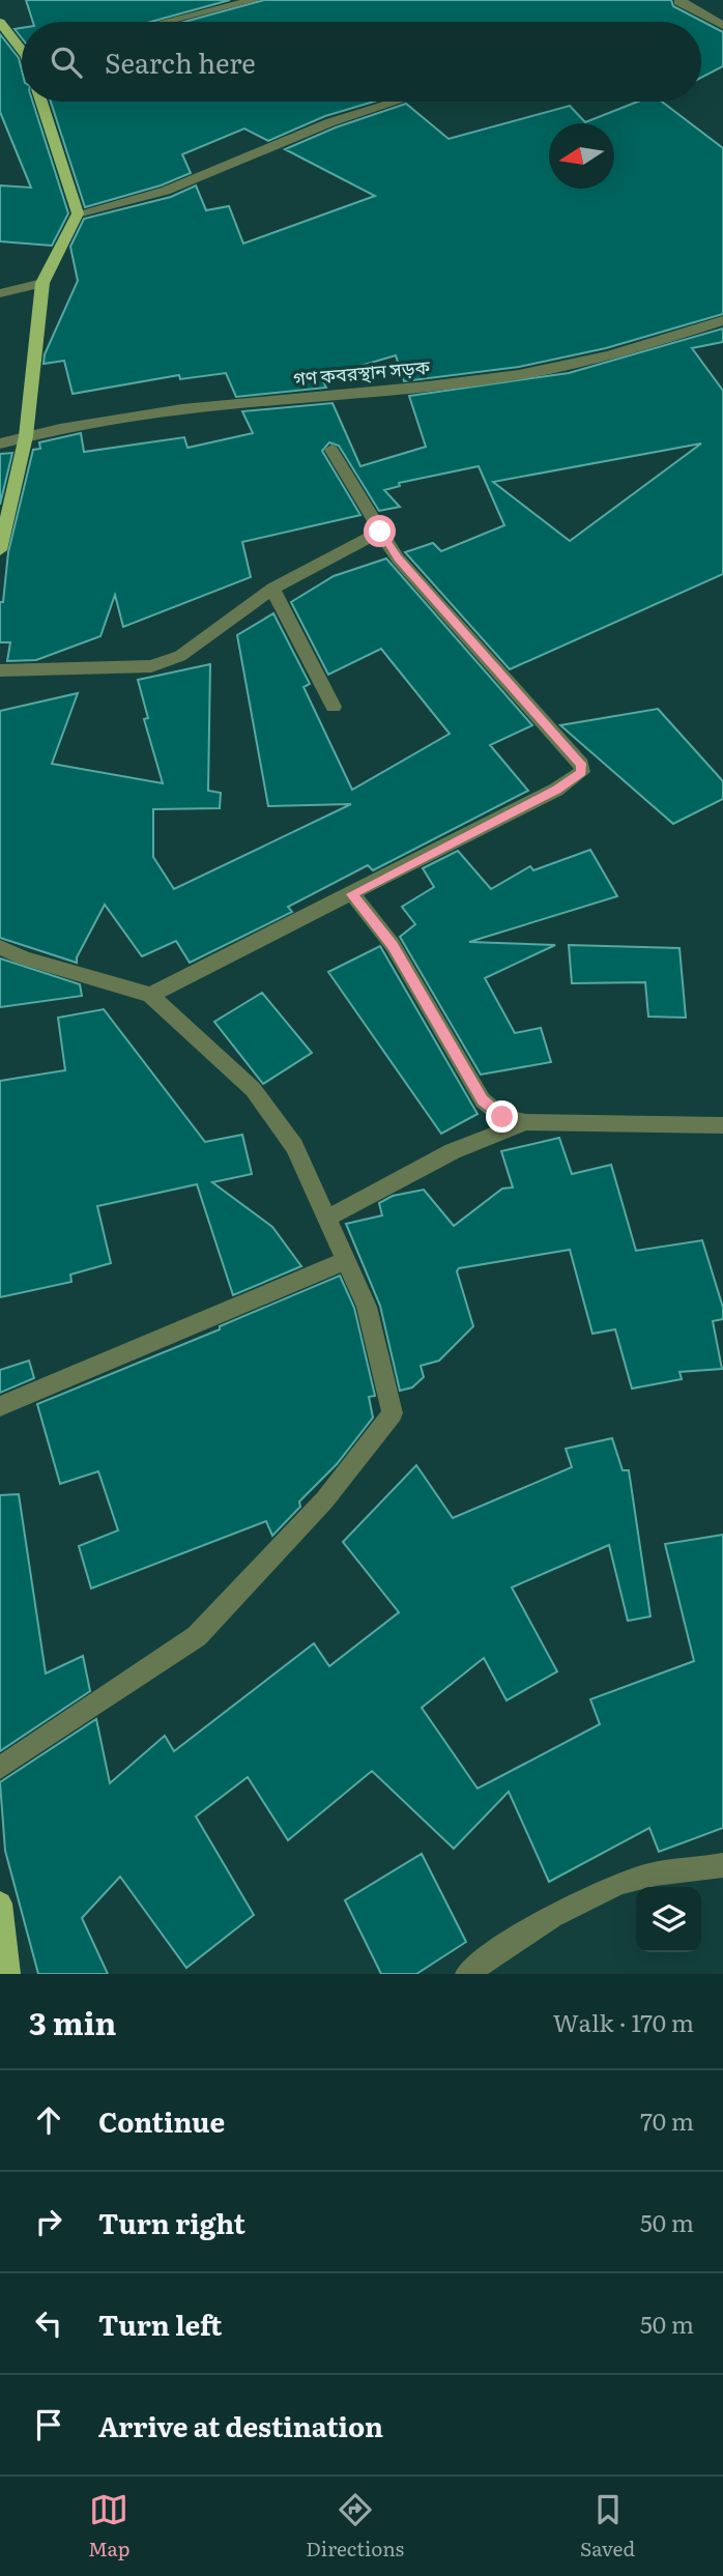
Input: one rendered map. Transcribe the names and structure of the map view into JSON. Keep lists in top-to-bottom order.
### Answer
{
  "streets": {
    "street": ["গণ কবরস্থান সড়ক"]
  },
  "north": "left",
  "page": {
    "search": "Search here",
    "heading": ["3 min", "Walk · 170 m"],
    "list": [
      ["Continue", "70 m"],
      ["Turn right", "50 m"],
      ["Turn left", "50 m"],
      "Arrive at destination"
    ],
    "nav": ["Map", "Directions", "Saved"]
  }
}
